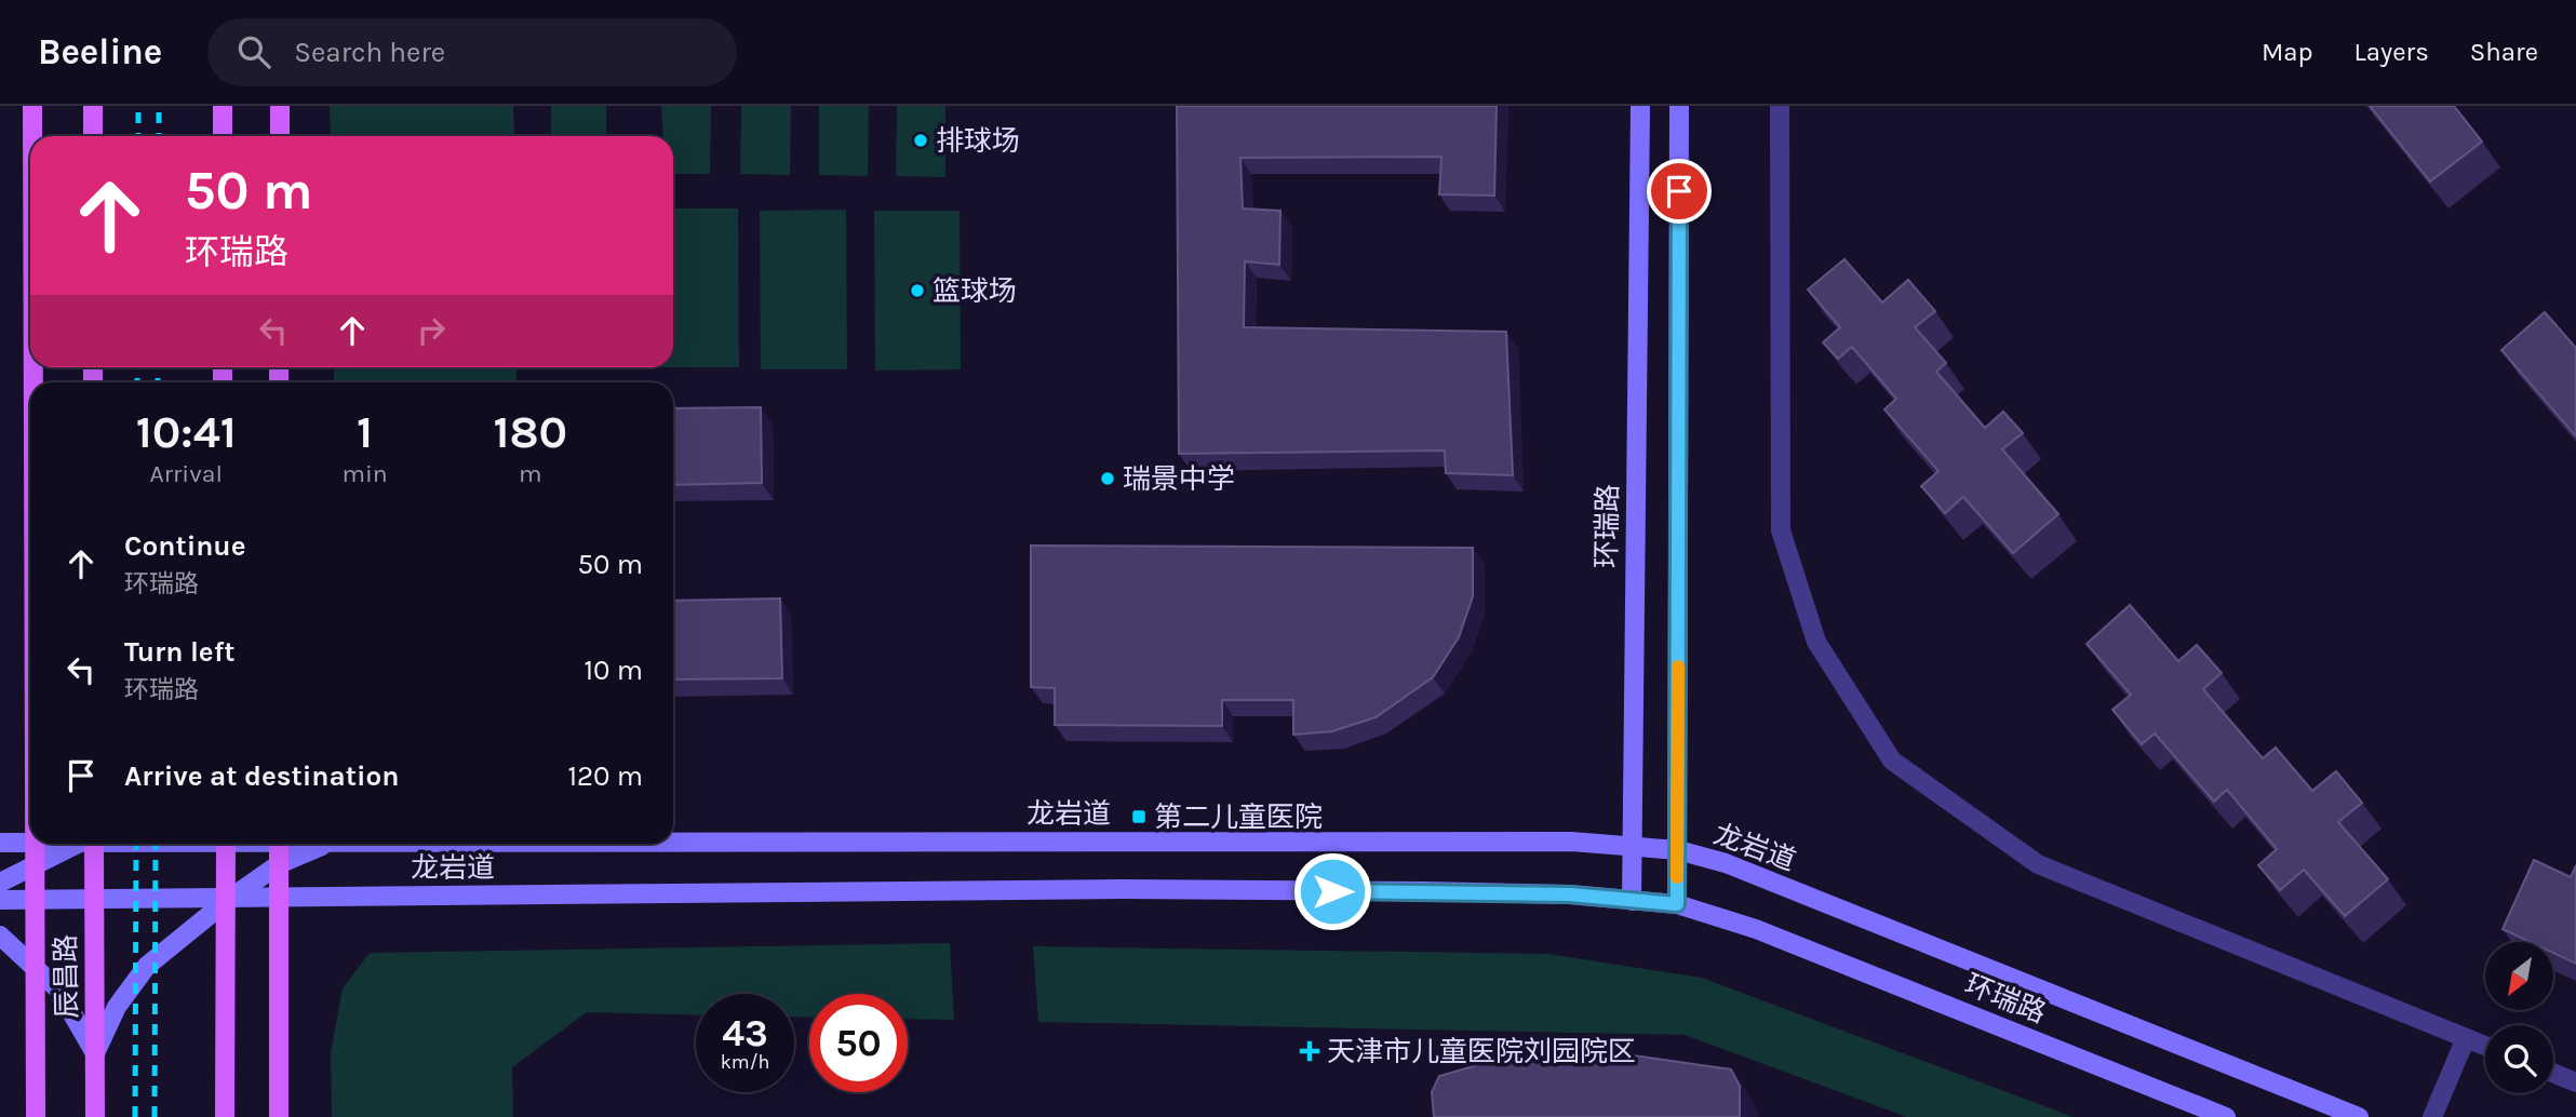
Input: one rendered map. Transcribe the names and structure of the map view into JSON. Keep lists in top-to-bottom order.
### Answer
{
  "streets": {
    "main road": ["环瑞路", "龙岩道", "辰昌路"]
  },
  "crossings": [
    ["环瑞路", "龙岩道"],
    ["龙岩道", "辰昌路"]
  ],
  "places": {
    "other": ["排球场", "篮球场", "瑞景中学"],
    "transit": ["第二儿童医院"],
    "health": ["天津市儿童医院刘园院区"]
  },
  "north": "bottom left",
  "page": {
    "header": "Beeline",
    "search": "Search here",
    "nav": ["Map", "Layers", "Share"],
    "turn": ["50 m", "环瑞路"],
    "eta": [
      "10:41",
      "Arrival",
      "1",
      "min",
      "180",
      "m"
    ],
    "list": [
      {
        "name": "Continue",
        "note": "环瑞路",
        "value": "50 m"
      },
      {
        "name": "Turn left",
        "note": "环瑞路",
        "value": "10 m"
      },
      {
        "name": "Arrive at destination",
        "value": "120 m"
      }
    ],
    "speed": "43 km/h",
    "limit": "50"
  }
}
